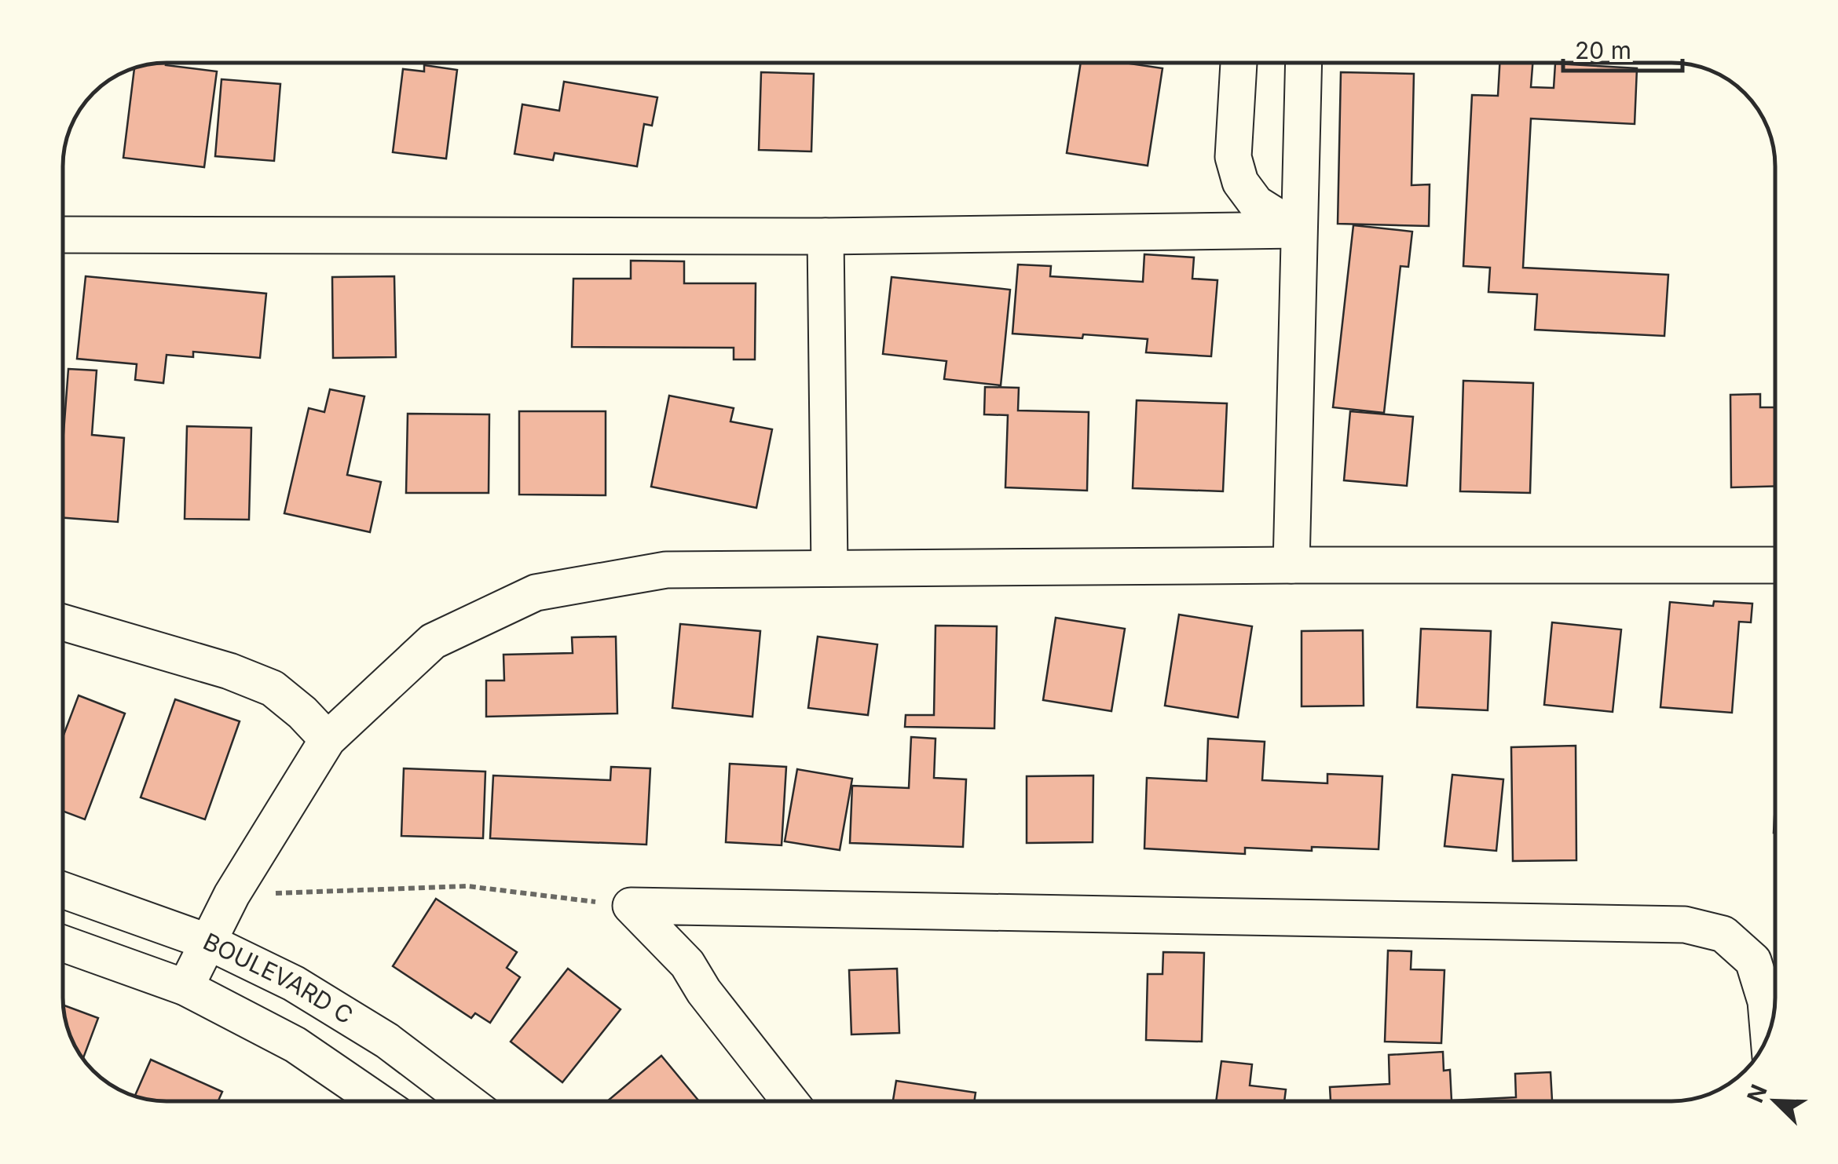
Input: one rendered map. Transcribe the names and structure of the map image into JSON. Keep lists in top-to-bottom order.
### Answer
{
  "streets": {
    "street": ["BOULEVARD C"]
  },
  "scale_bar": "20 m",
  "north": "top left"
}
